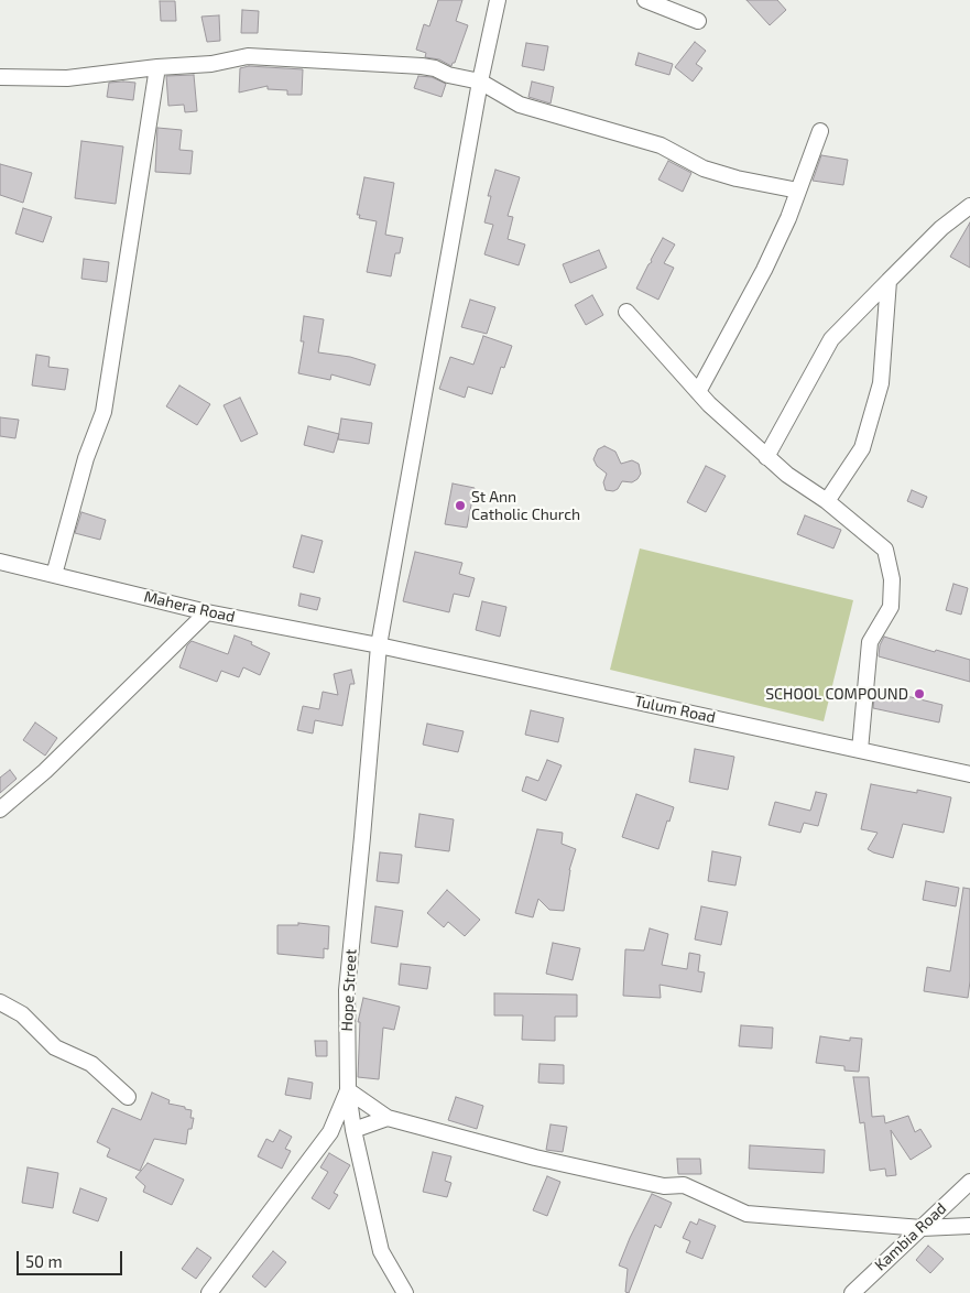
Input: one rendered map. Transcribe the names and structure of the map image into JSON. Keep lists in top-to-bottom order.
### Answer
{
  "streets": {
    "street": [
      "Mahera Road",
      "Tulum Road",
      "Hope Street",
      "Kambia Road"
    ]
  },
  "crossings": [
    ["Mahera Road", "Tulum Road"],
    ["Mahera Road", "Hope Street"],
    ["Tulum Road", "Hope Street"]
  ],
  "places": ["St Ann Catholic Church", "SCHOOL COMPOUND"],
  "scale_bar": "50 m"
}
